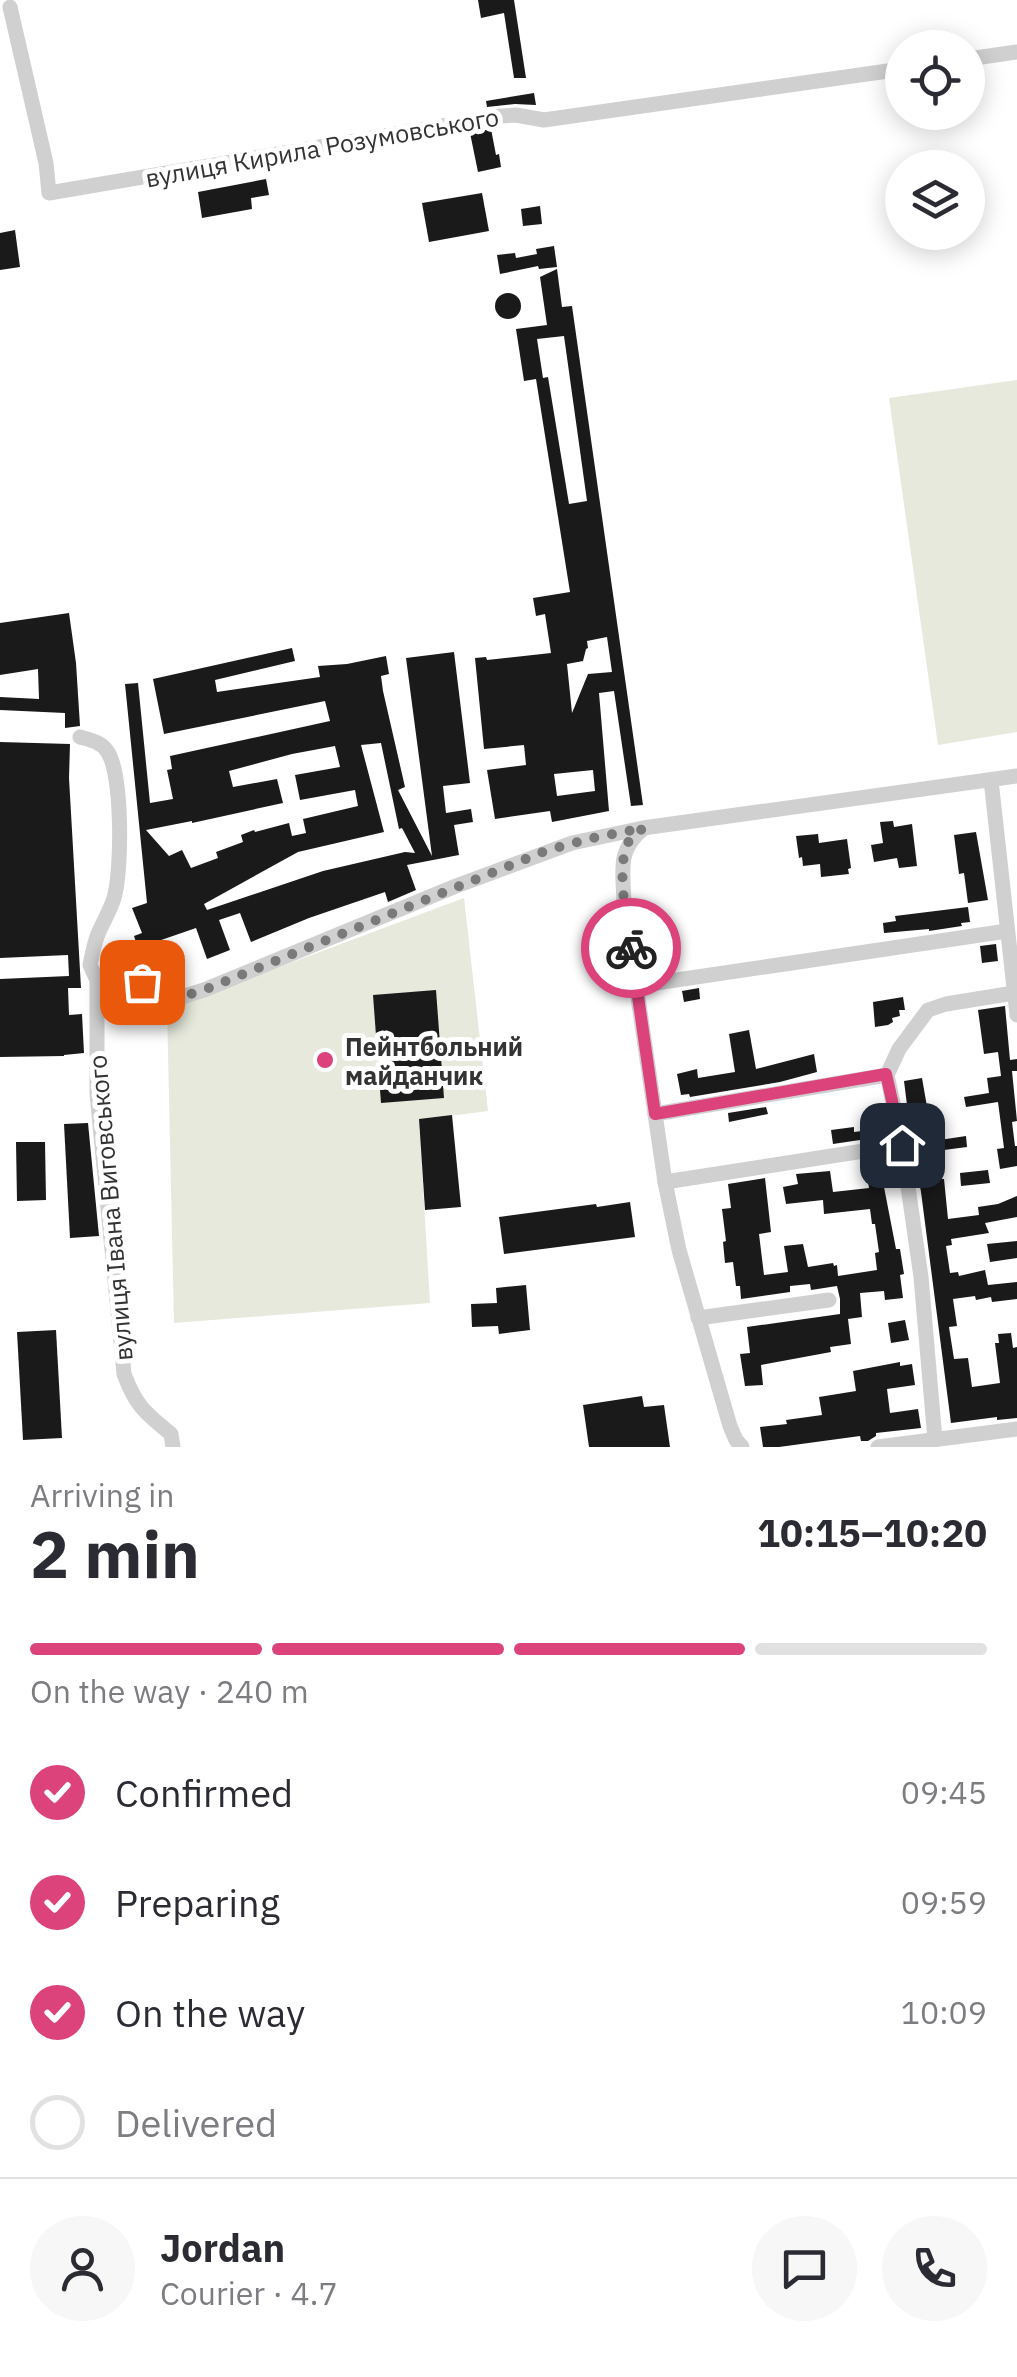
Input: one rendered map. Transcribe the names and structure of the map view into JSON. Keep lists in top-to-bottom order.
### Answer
{
  "streets": {
    "street": ["вулиця Кирила Розумовського", "вулиця Івана Виговського"]
  },
  "places": ["Пейнтбольний майданчик"],
  "page": {
    "heading": ["2 min", "Arriving in", "10:15–10:20"],
    "panel": ["Jordan", "Courier · 4.7"],
    "bar": "On the way · 240 m",
    "list": [
      ["Confirmed", "09:45"],
      ["Preparing", "09:59"],
      ["On the way", "10:09"],
      "Delivered"
    ]
  }
}
